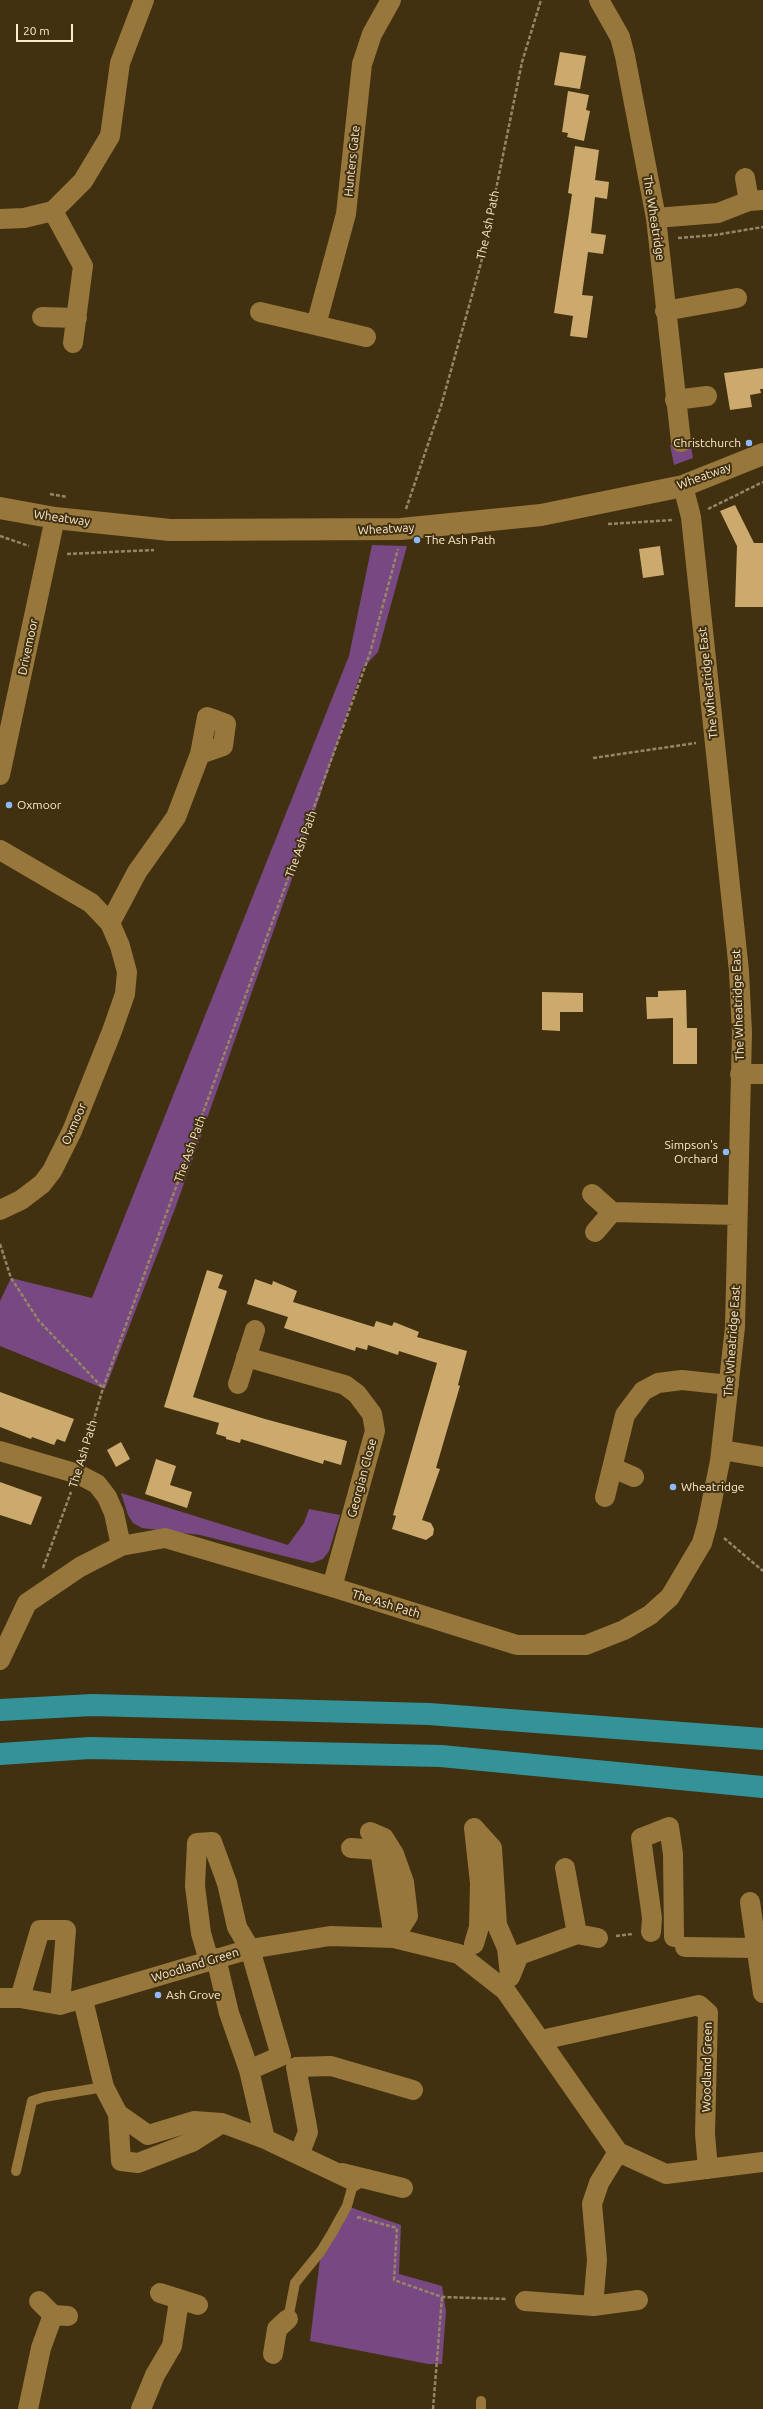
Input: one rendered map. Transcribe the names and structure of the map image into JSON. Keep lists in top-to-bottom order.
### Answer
{
  "streets": {
    "street": [
      "Hunters Gate",
      "The Wheatridge",
      "The Ash Path",
      "Wheatway",
      "Drivemoor",
      "The Wheatridge East",
      "Oxmoor",
      "Georgian Close",
      "Woodland Green"
    ]
  },
  "crossings": [
    ["The Ash Path", "Wheatway"],
    ["The Ash Path", "The Wheatridge East"],
    ["The Ash Path", "Georgian Close"],
    ["Wheatway", "Drivemoor"],
    ["Wheatway", "The Wheatridge East"]
  ],
  "places": [
    "Christchurch",
    "The Ash Path",
    "Oxmoor",
    "Simpson's Orchard",
    "Wheatridge",
    "Ash Grove"
  ],
  "scale_bar": "20 m"
}
